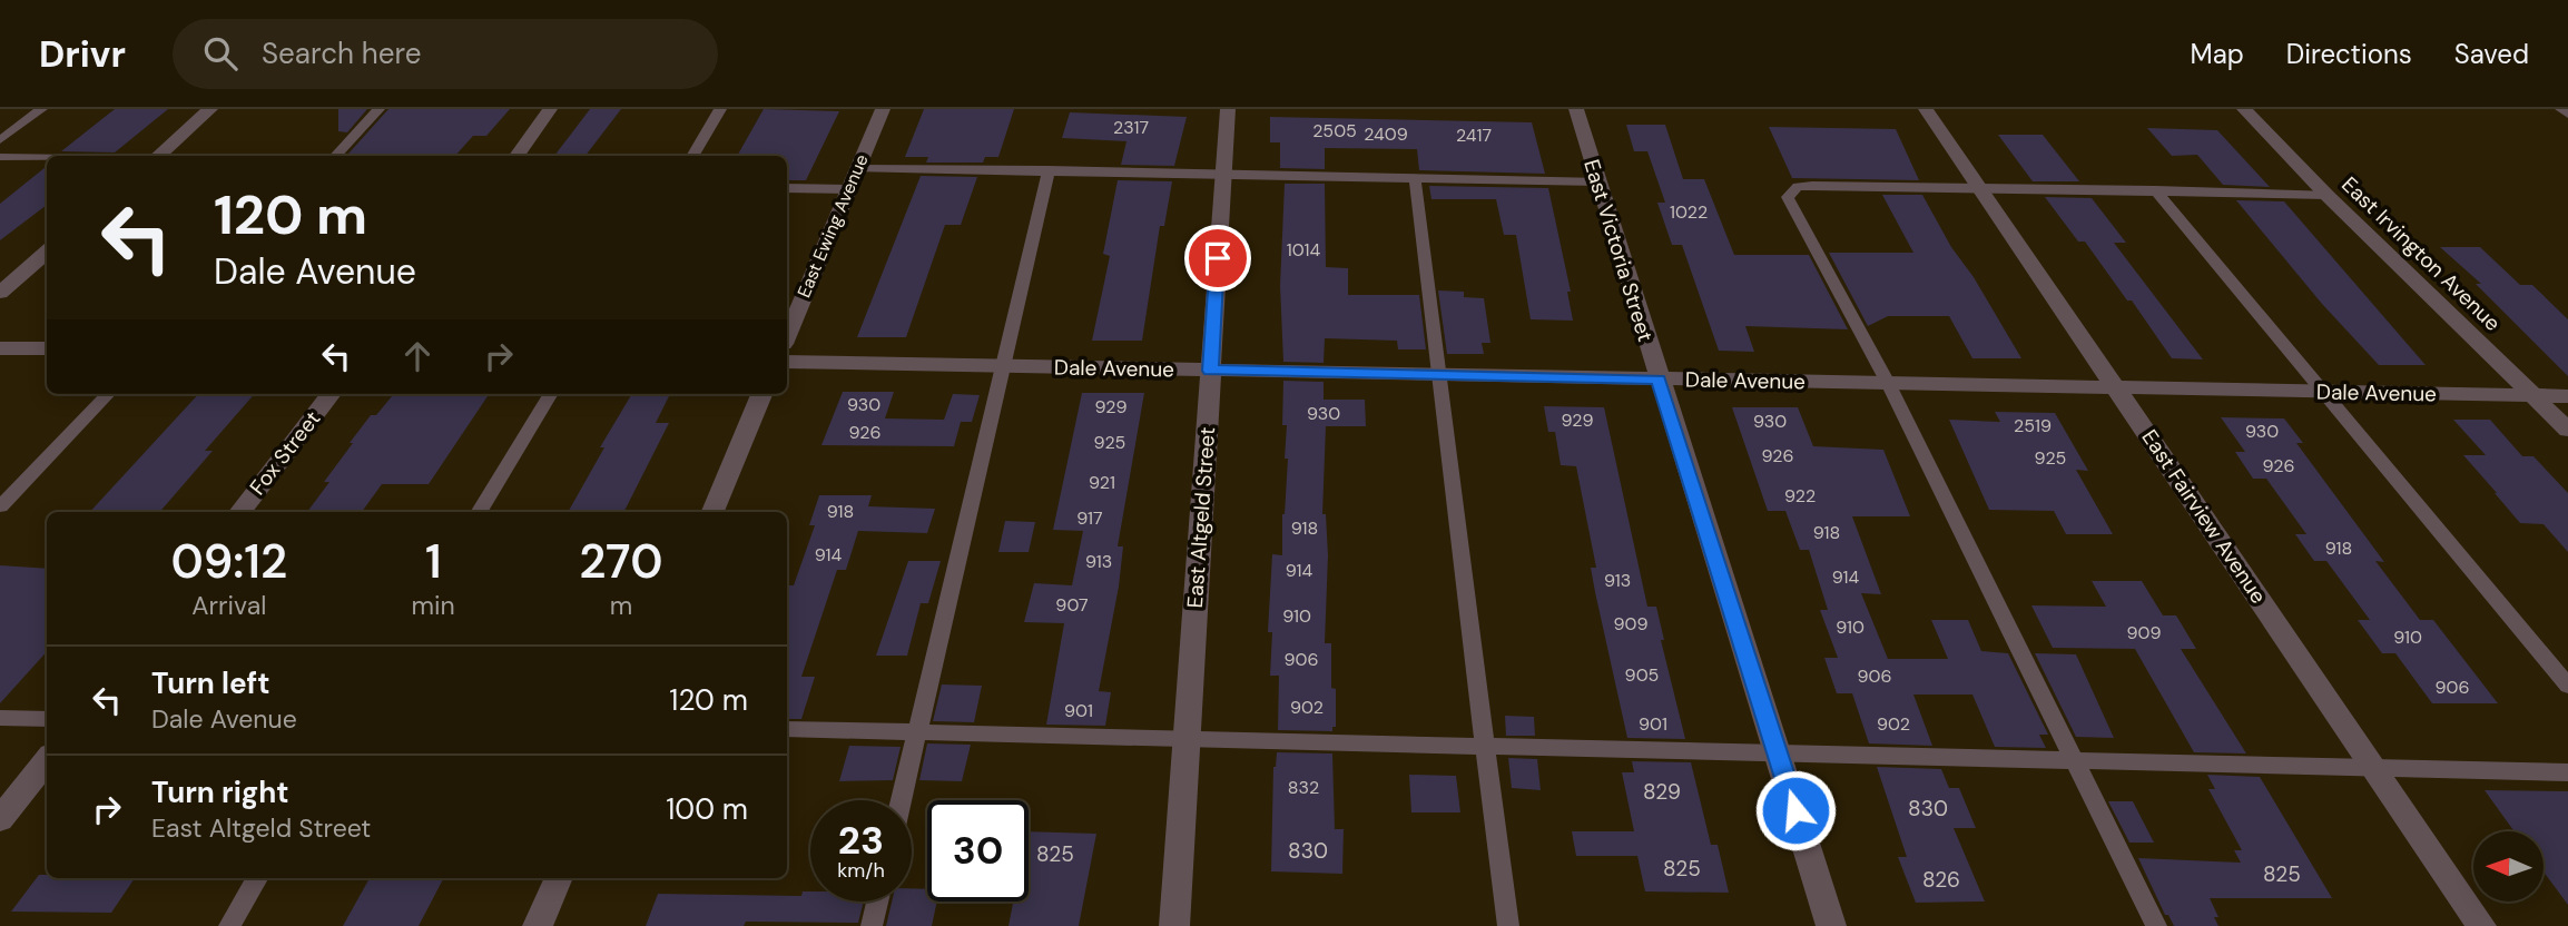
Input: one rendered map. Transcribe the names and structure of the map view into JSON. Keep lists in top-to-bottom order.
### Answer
{
  "streets": {
    "street": [
      "East Ewing Avenue",
      "East Victoria Street",
      "East Irvington Avenue",
      "Dale Avenue",
      "Fox Street",
      "East Fairview Avenue",
      "East Altgeld Street"
    ]
  },
  "crossings": [
    ["East Victoria Street", "Dale Avenue"],
    ["East Irvington Avenue", "Dale Avenue"],
    ["Dale Avenue", "East Fairview Avenue"],
    ["Dale Avenue", "East Altgeld Street"]
  ],
  "house_numbers": [
    "2317",
    "2505",
    "2409",
    "2417",
    "1022",
    "1014",
    "930",
    "929",
    "930",
    "929",
    "930",
    "2519",
    "930",
    "926",
    "925",
    "926",
    "925",
    "926",
    "921",
    "922",
    "918",
    "917",
    "918",
    "918",
    "918",
    "914",
    "913",
    "914",
    "914",
    "913",
    "907",
    "910",
    "909",
    "910",
    "909",
    "910",
    "906",
    "905",
    "906",
    "906",
    "902",
    "901",
    "901",
    "902",
    "832",
    "829",
    "830",
    "830",
    "825",
    "825",
    "825",
    "826"
  ],
  "north": "left",
  "page": {
    "header": "Drivr",
    "search": "Search here",
    "nav": ["Map", "Directions", "Saved"],
    "turn": ["120 m", "Dale Avenue"],
    "eta": [
      "09:12",
      "Arrival",
      "1",
      "min",
      "270",
      "m"
    ],
    "list": [
      {
        "name": "Turn left",
        "note": "Dale Avenue",
        "value": "120 m"
      },
      {
        "name": "Turn right",
        "note": "East Altgeld Street",
        "value": "100 m"
      }
    ],
    "speed": "23 km/h",
    "limit": "30"
  }
}
